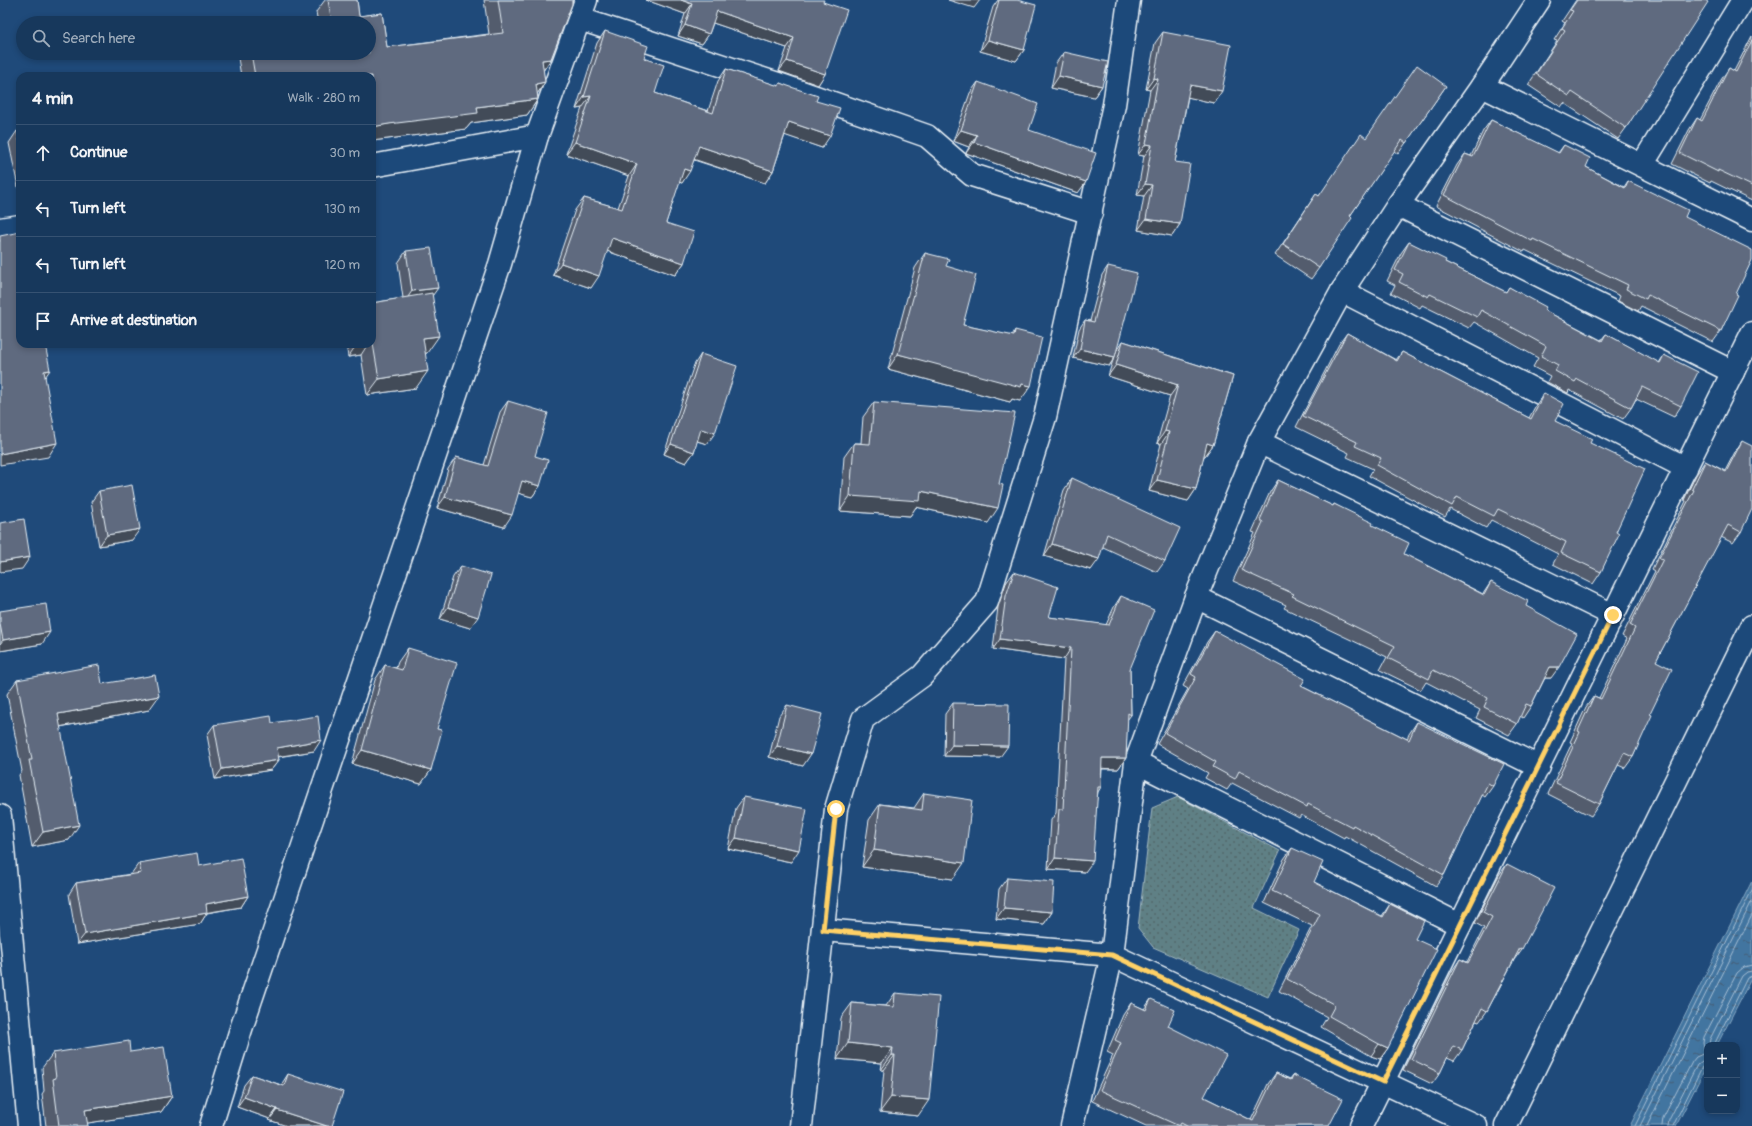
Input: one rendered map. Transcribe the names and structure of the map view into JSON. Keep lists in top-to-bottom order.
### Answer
{
  "page": {
    "search": "Search here",
    "heading": ["4 min", "Walk · 280 m"],
    "list": [
      ["Continue", "30 m"],
      ["Turn left", "130 m"],
      ["Turn left", "120 m"],
      "Arrive at destination"
    ],
    "map_buttons": ["+", "−"]
  }
}
